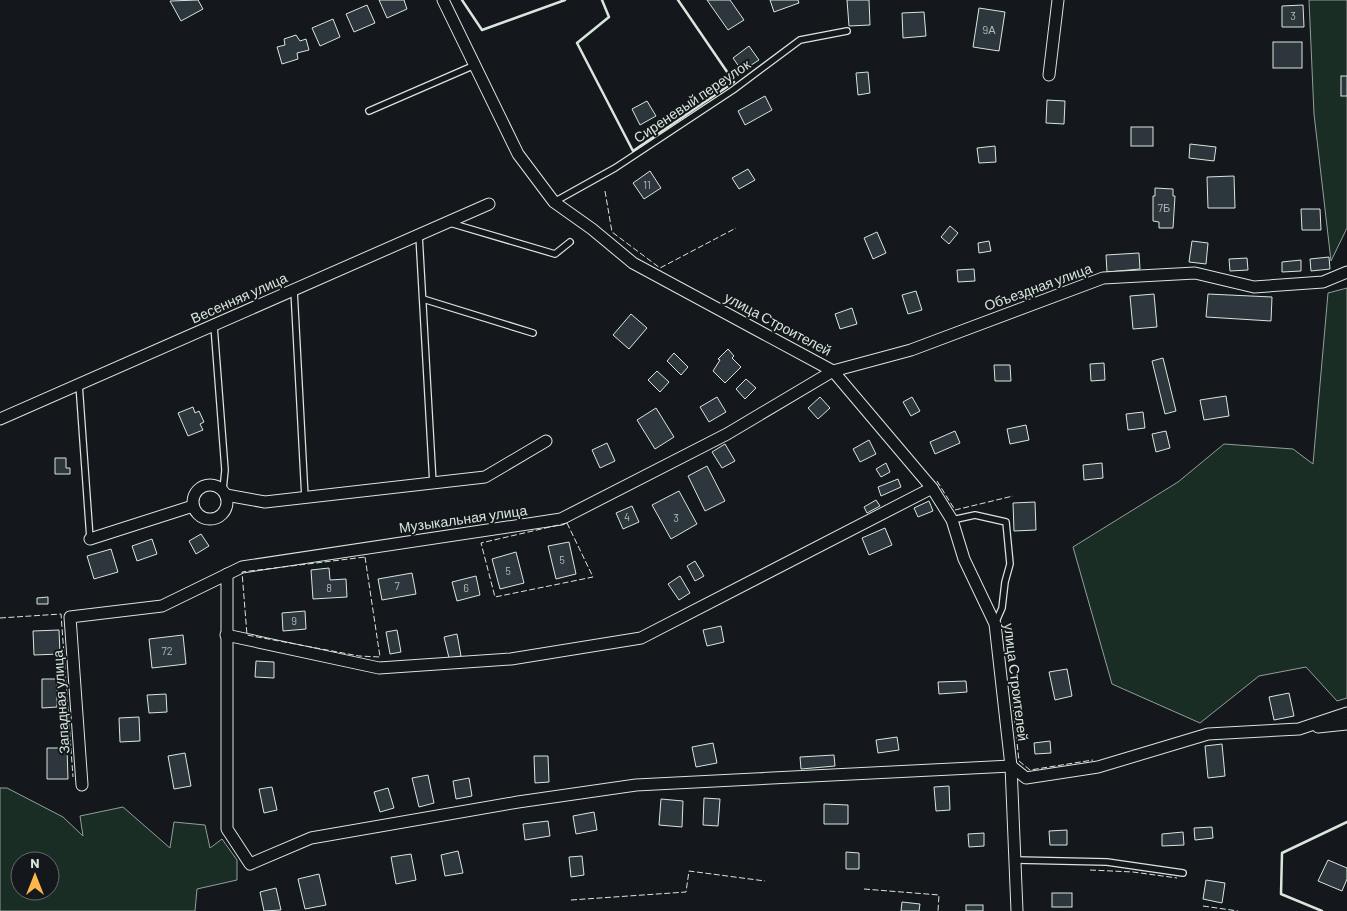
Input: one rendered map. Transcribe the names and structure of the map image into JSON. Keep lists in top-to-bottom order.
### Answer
{
  "streets": {
    "street": [
      "Объездная улица",
      "Весенняя улица",
      "улица Строителей",
      "Музыкальная улица",
      "Западная улица"
    ],
    "lane": ["Сиреневый переулок"]
  },
  "crossings": [
    ["Сиреневый переулок", "улица Строителей"],
    ["Объездная улица", "улица Строителей"],
    ["Объездная улица", "Музыкальная улица"],
    ["улица Строителей", "Музыкальная улица"],
    ["Музыкальная улица", "Западная улица"]
  ],
  "house_numbers": [
    "3",
    "9А",
    "11",
    "7Б",
    "4",
    "3",
    "5",
    "5",
    "7",
    "8",
    "6",
    "9",
    "72"
  ],
  "north": "top"
}
